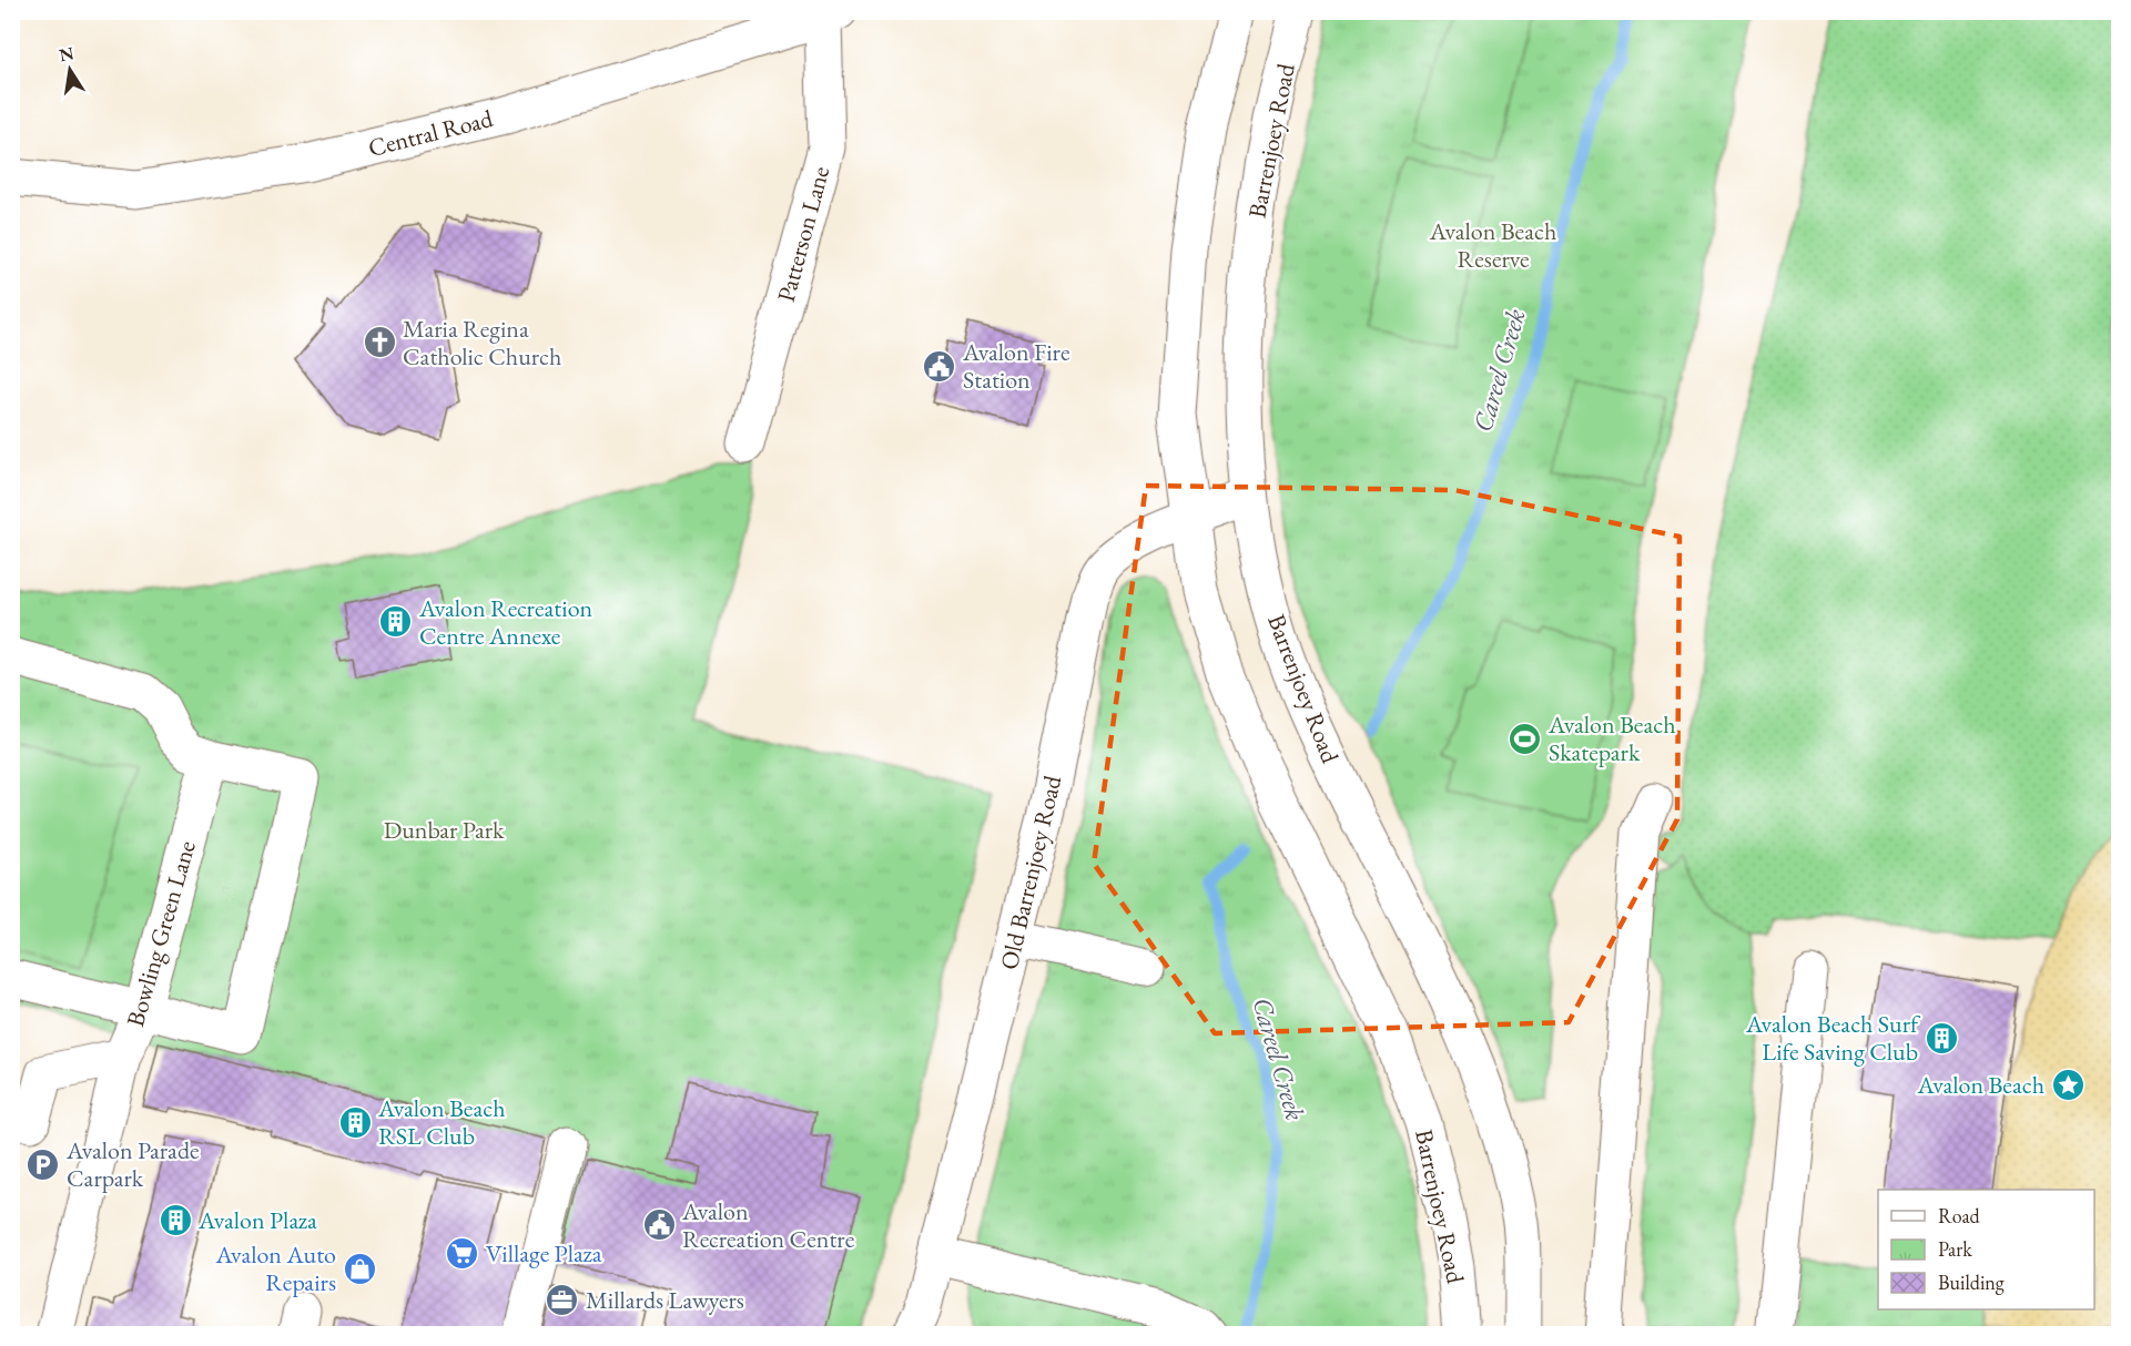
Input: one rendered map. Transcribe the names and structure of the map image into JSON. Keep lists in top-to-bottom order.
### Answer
{
  "streets": {
    "street": [
      "Central Road",
      "Barrenjoey Road",
      "Patterson Lane",
      "Old Barrenjoey Road",
      "Bowling Green Lane"
    ]
  },
  "crossings": [
    ["Central Road", "Patterson Lane"],
    ["Barrenjoey Road", "Old Barrenjoey Road"]
  ],
  "water": ["Careel Creek"],
  "parks": ["Avalon Beach Reserve", "Dunbar Park"],
  "places": {
    "church": ["Maria Regina Catholic Church"],
    "public building": ["Avalon Fire Station", "Avalon Recreation Centre"],
    "building": [
      "Avalon Recreation Centre Annexe",
      "Avalon Beach Surf Life Saving Club",
      "Avalon Beach RSL Club",
      "Avalon Plaza"
    ],
    "sports": ["Avalon Beach Skatepark"],
    "place": ["Avalon Beach"],
    "parking": ["Avalon Parade Carpark"],
    "supermarket": ["Village Plaza"],
    "shop": ["Avalon Auto Repairs"],
    "office": ["Millards Lawyers"]
  },
  "legend": ["Road", "Park", "Building"],
  "north": "top"
}
